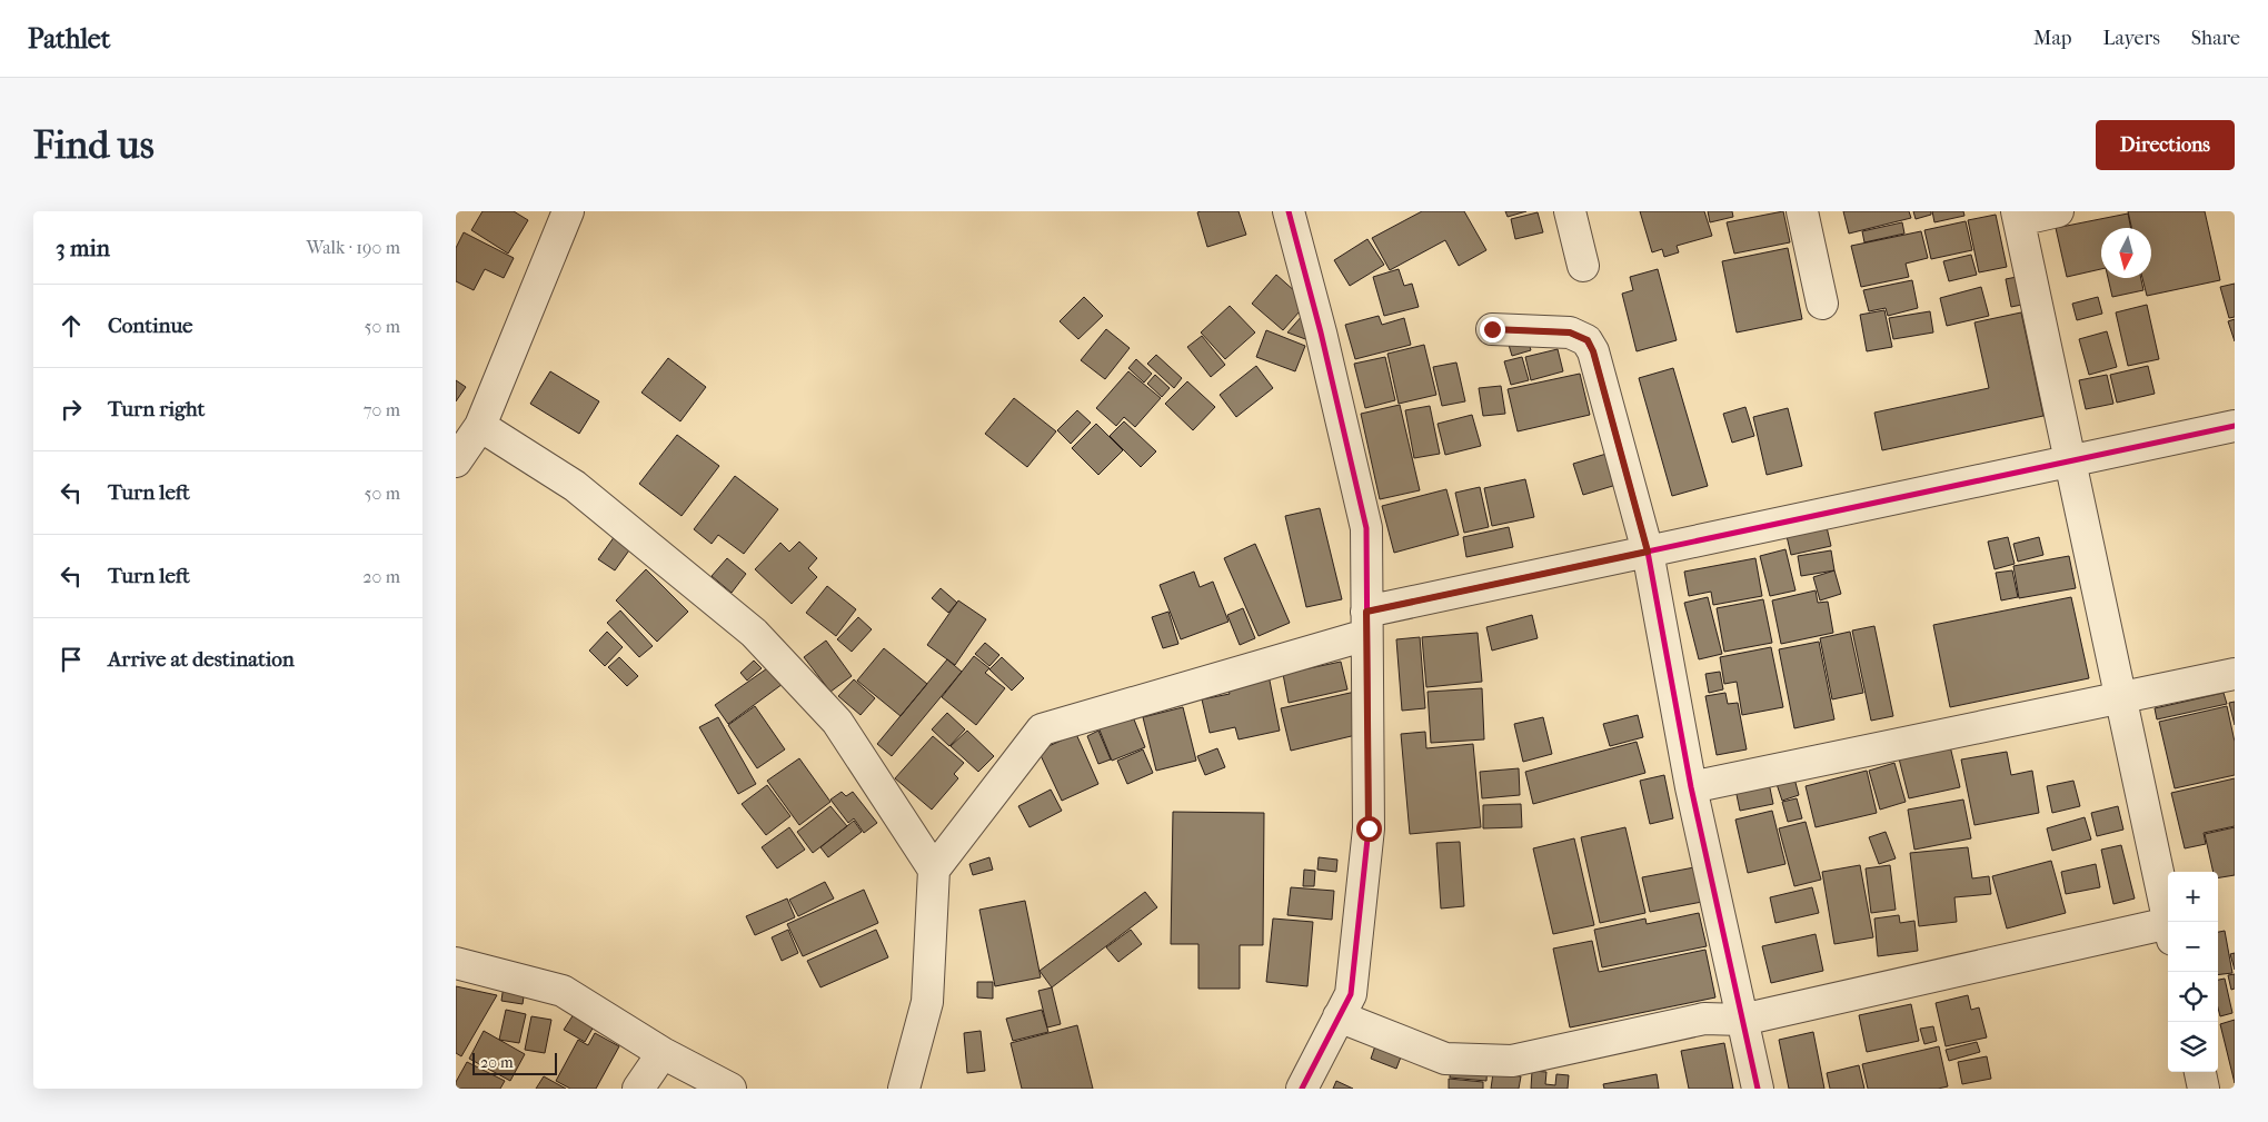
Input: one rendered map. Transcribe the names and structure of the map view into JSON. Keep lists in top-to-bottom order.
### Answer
{
  "scale_bar": "20 m",
  "north": "bottom",
  "page": {
    "header": "Pathlet",
    "nav": ["Map", "Layers", "Share"],
    "buttons": "Directions",
    "title": "Find us",
    "heading": ["3 min", "Walk · 190 m"],
    "list": [
      ["Continue", "50 m"],
      ["Turn right", "70 m"],
      ["Turn left", "50 m"],
      ["Turn left", "20 m"],
      "Arrive at destination"
    ],
    "map_buttons": ["+", "−"],
    "scale": "20 m"
  }
}
